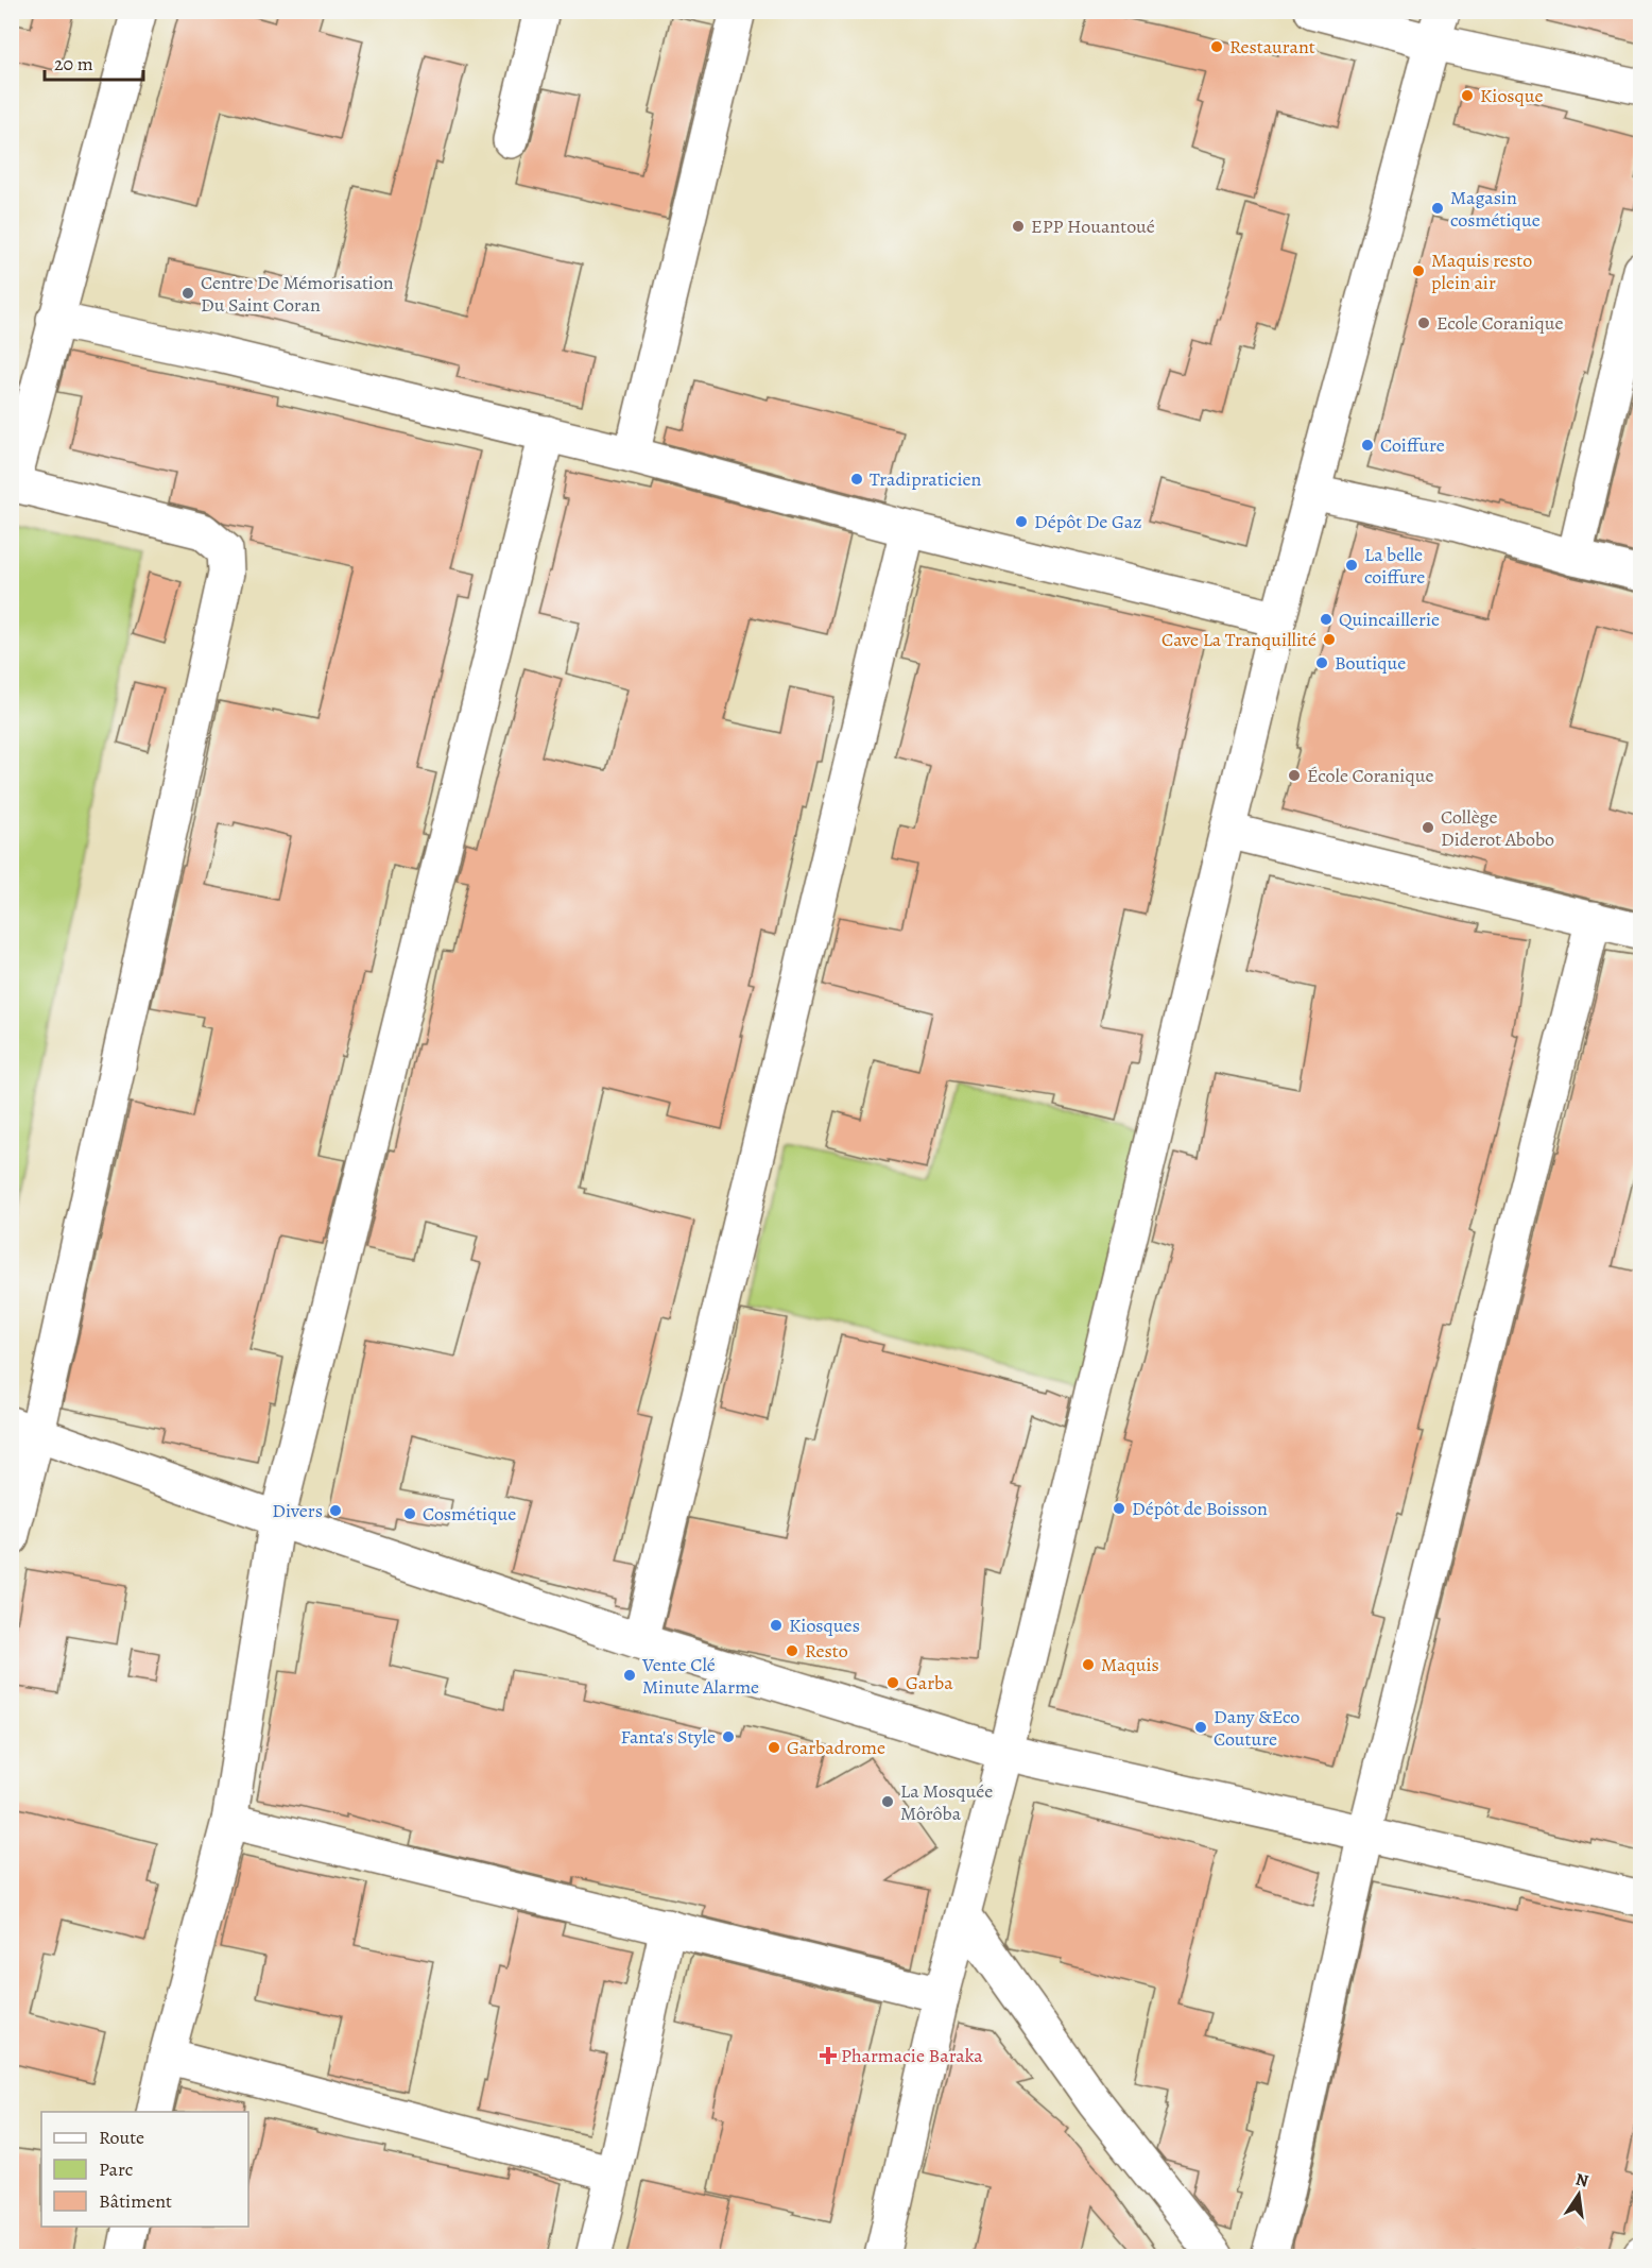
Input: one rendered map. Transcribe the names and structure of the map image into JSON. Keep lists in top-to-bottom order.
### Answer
{
  "places": {
    "other": [
      "Restaurant",
      "Kiosque",
      "Magasin cosmétique",
      "EPP Houantoué",
      "Maquis resto plein air",
      "Centre De Mémorisation Du Saint Coran",
      "Ecole Coranique",
      "Coiffure",
      "Tradipraticien",
      "Dépôt De Gaz",
      "La belle coiffure",
      "Quincaillerie",
      "Cave La Tranquillité",
      "Boutique",
      "École Coranique",
      "Collège Diderot Abobo",
      "Dépôt de Boisson",
      "Divers",
      "Cosmétique",
      "Kiosques",
      "Resto",
      "Maquis",
      "Vente Clé Minute Alarme",
      "Garba",
      "Dany &Eco Couture",
      "Fanta's Style",
      "Garbadrome",
      "La Mosquée Môrôba"
    ],
    "health": ["Pharmacie Baraka"]
  },
  "legend": ["Route", "Parc", "Bâtiment"],
  "scale_bar": "20 m",
  "north": "top"
}
